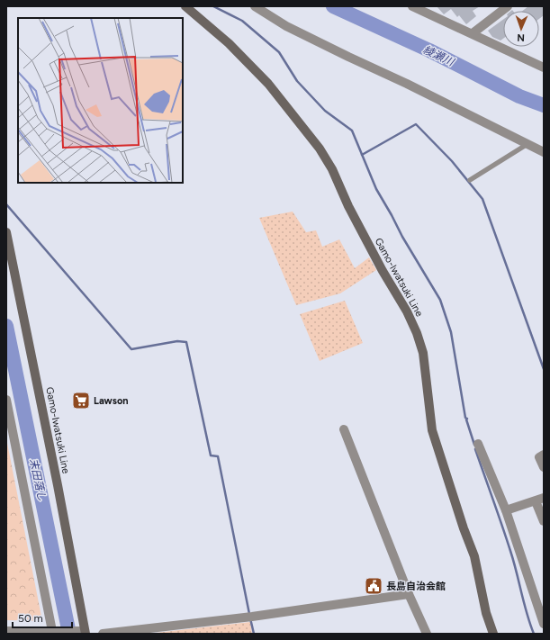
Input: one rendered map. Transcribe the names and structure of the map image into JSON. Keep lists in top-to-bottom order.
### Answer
{
  "streets": {
    "main road": ["Gamo-Iwatsuki Line"]
  },
  "water": ["綾瀬川", "末田落し"],
  "places": {
    "supermarket": ["Lawson"],
    "public building": ["長島自治会館"]
  },
  "scale_bar": "50 m",
  "north": "bottom"
}
